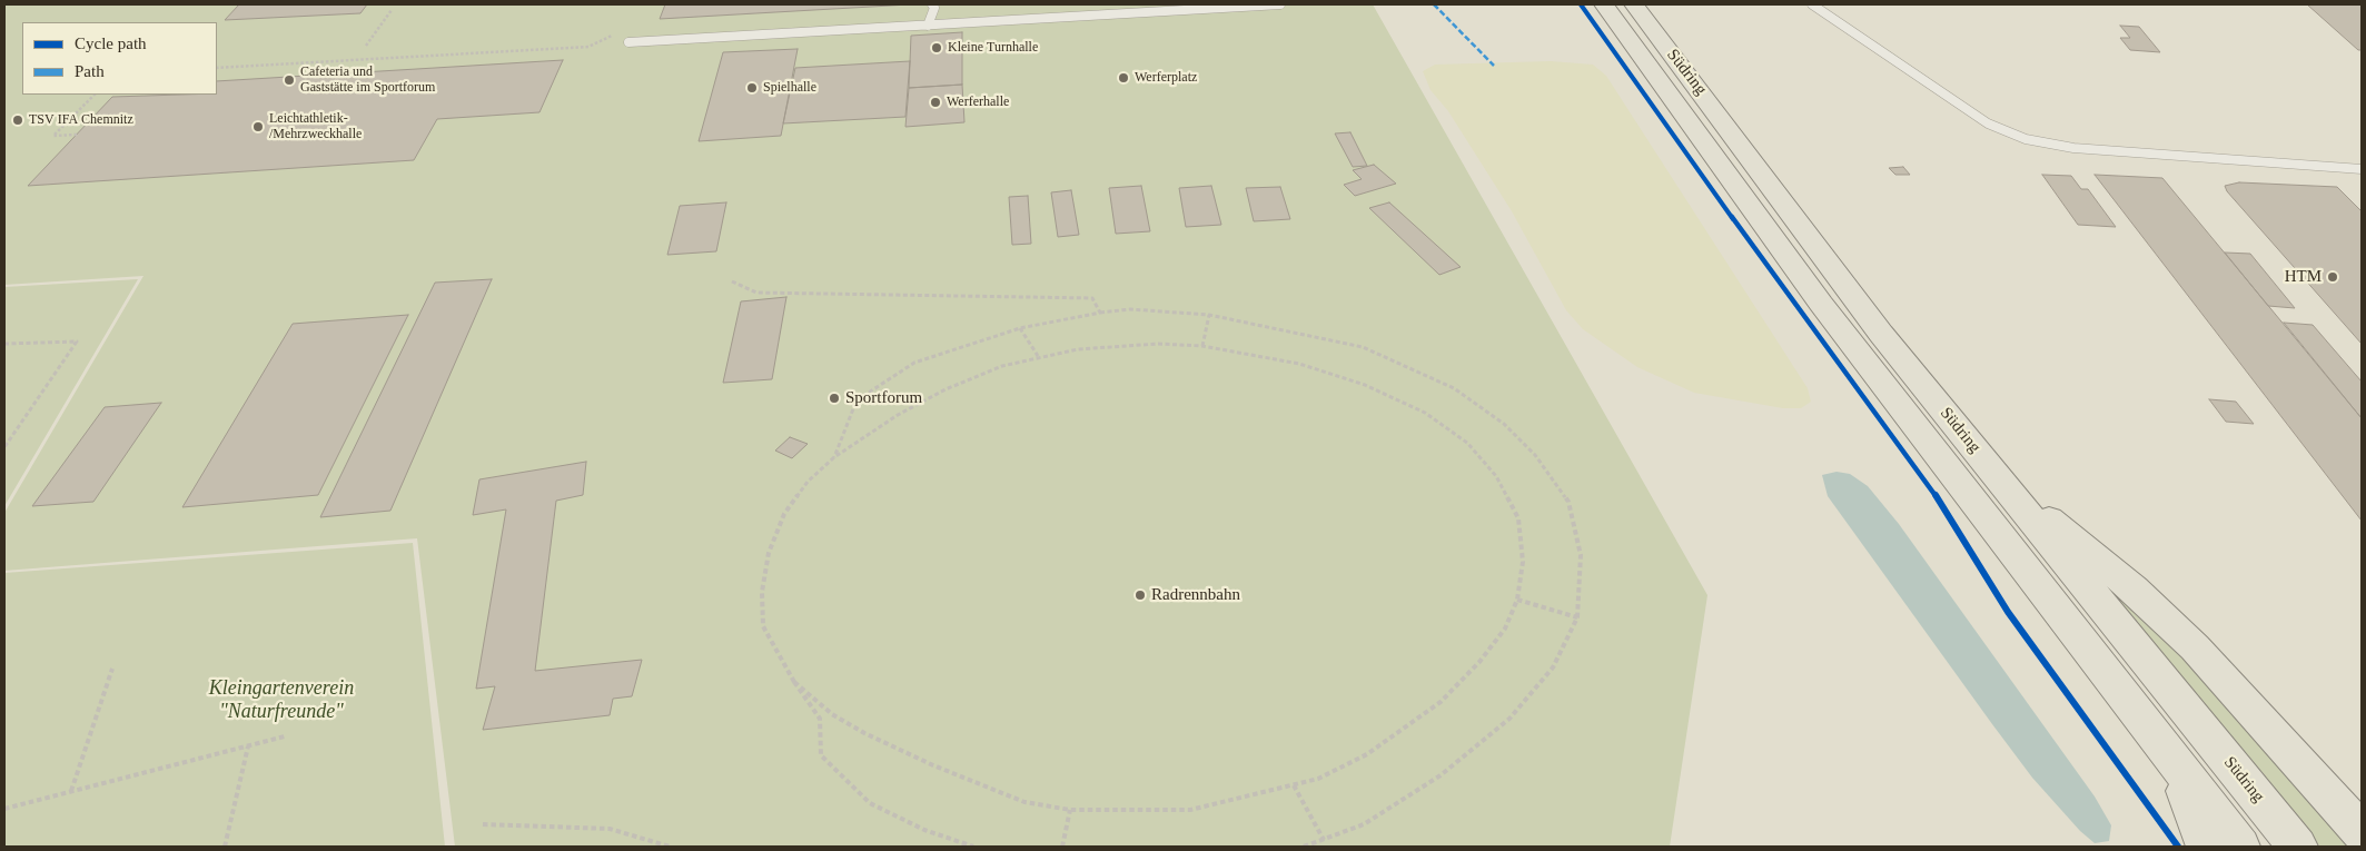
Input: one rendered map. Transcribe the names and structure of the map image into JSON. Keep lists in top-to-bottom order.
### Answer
{
  "streets": {
    "main road": ["Südring"]
  },
  "parks": ["Kleingartenverein \"Naturfreunde\""],
  "places": [
    "Kleine Turnhalle",
    "Werferplatz",
    "Cafeteria und Gaststätte im Sportforum",
    "Spielhalle",
    "Werferhalle",
    "TSV IFA Chemnitz",
    "Leichtathletik- /Mehrzweckhalle",
    "HTM",
    "Sportforum",
    "Radrennbahn"
  ],
  "legend": ["Cycle path", "Path"]
}
